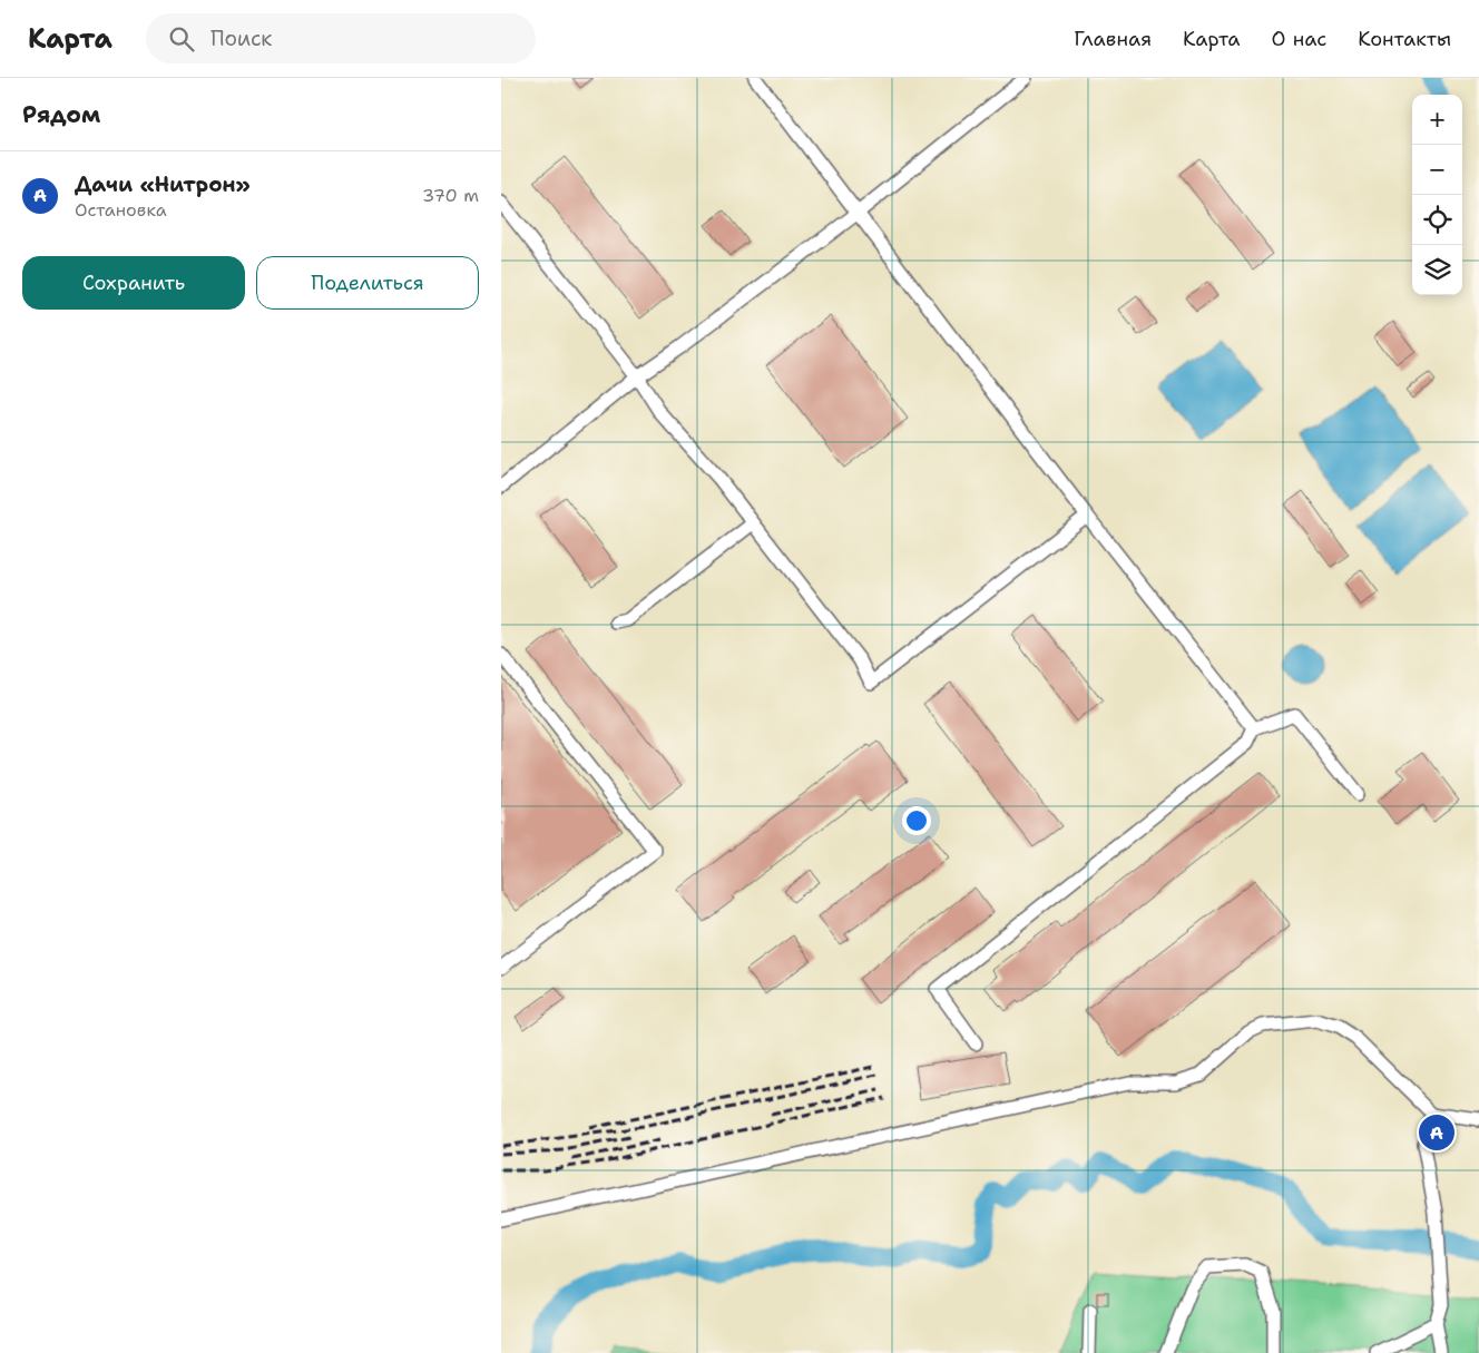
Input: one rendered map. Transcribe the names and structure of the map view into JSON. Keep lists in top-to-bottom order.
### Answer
{
  "page": {
    "header": "Карта",
    "search": "Поиск",
    "nav": [
      "Главная",
      "Карта",
      "О нас",
      "Контакты"
    ],
    "heading": "Рядом",
    "map_buttons": ["+", "−"],
    "list": [
      {
        "mark": "A",
        "name": "Дачи «Нитрон»",
        "note": "Остановка",
        "value": "370 m"
      }
    ],
    "buttons": ["Сохранить", "Поделиться"],
    "pins": "A"
  }
}
